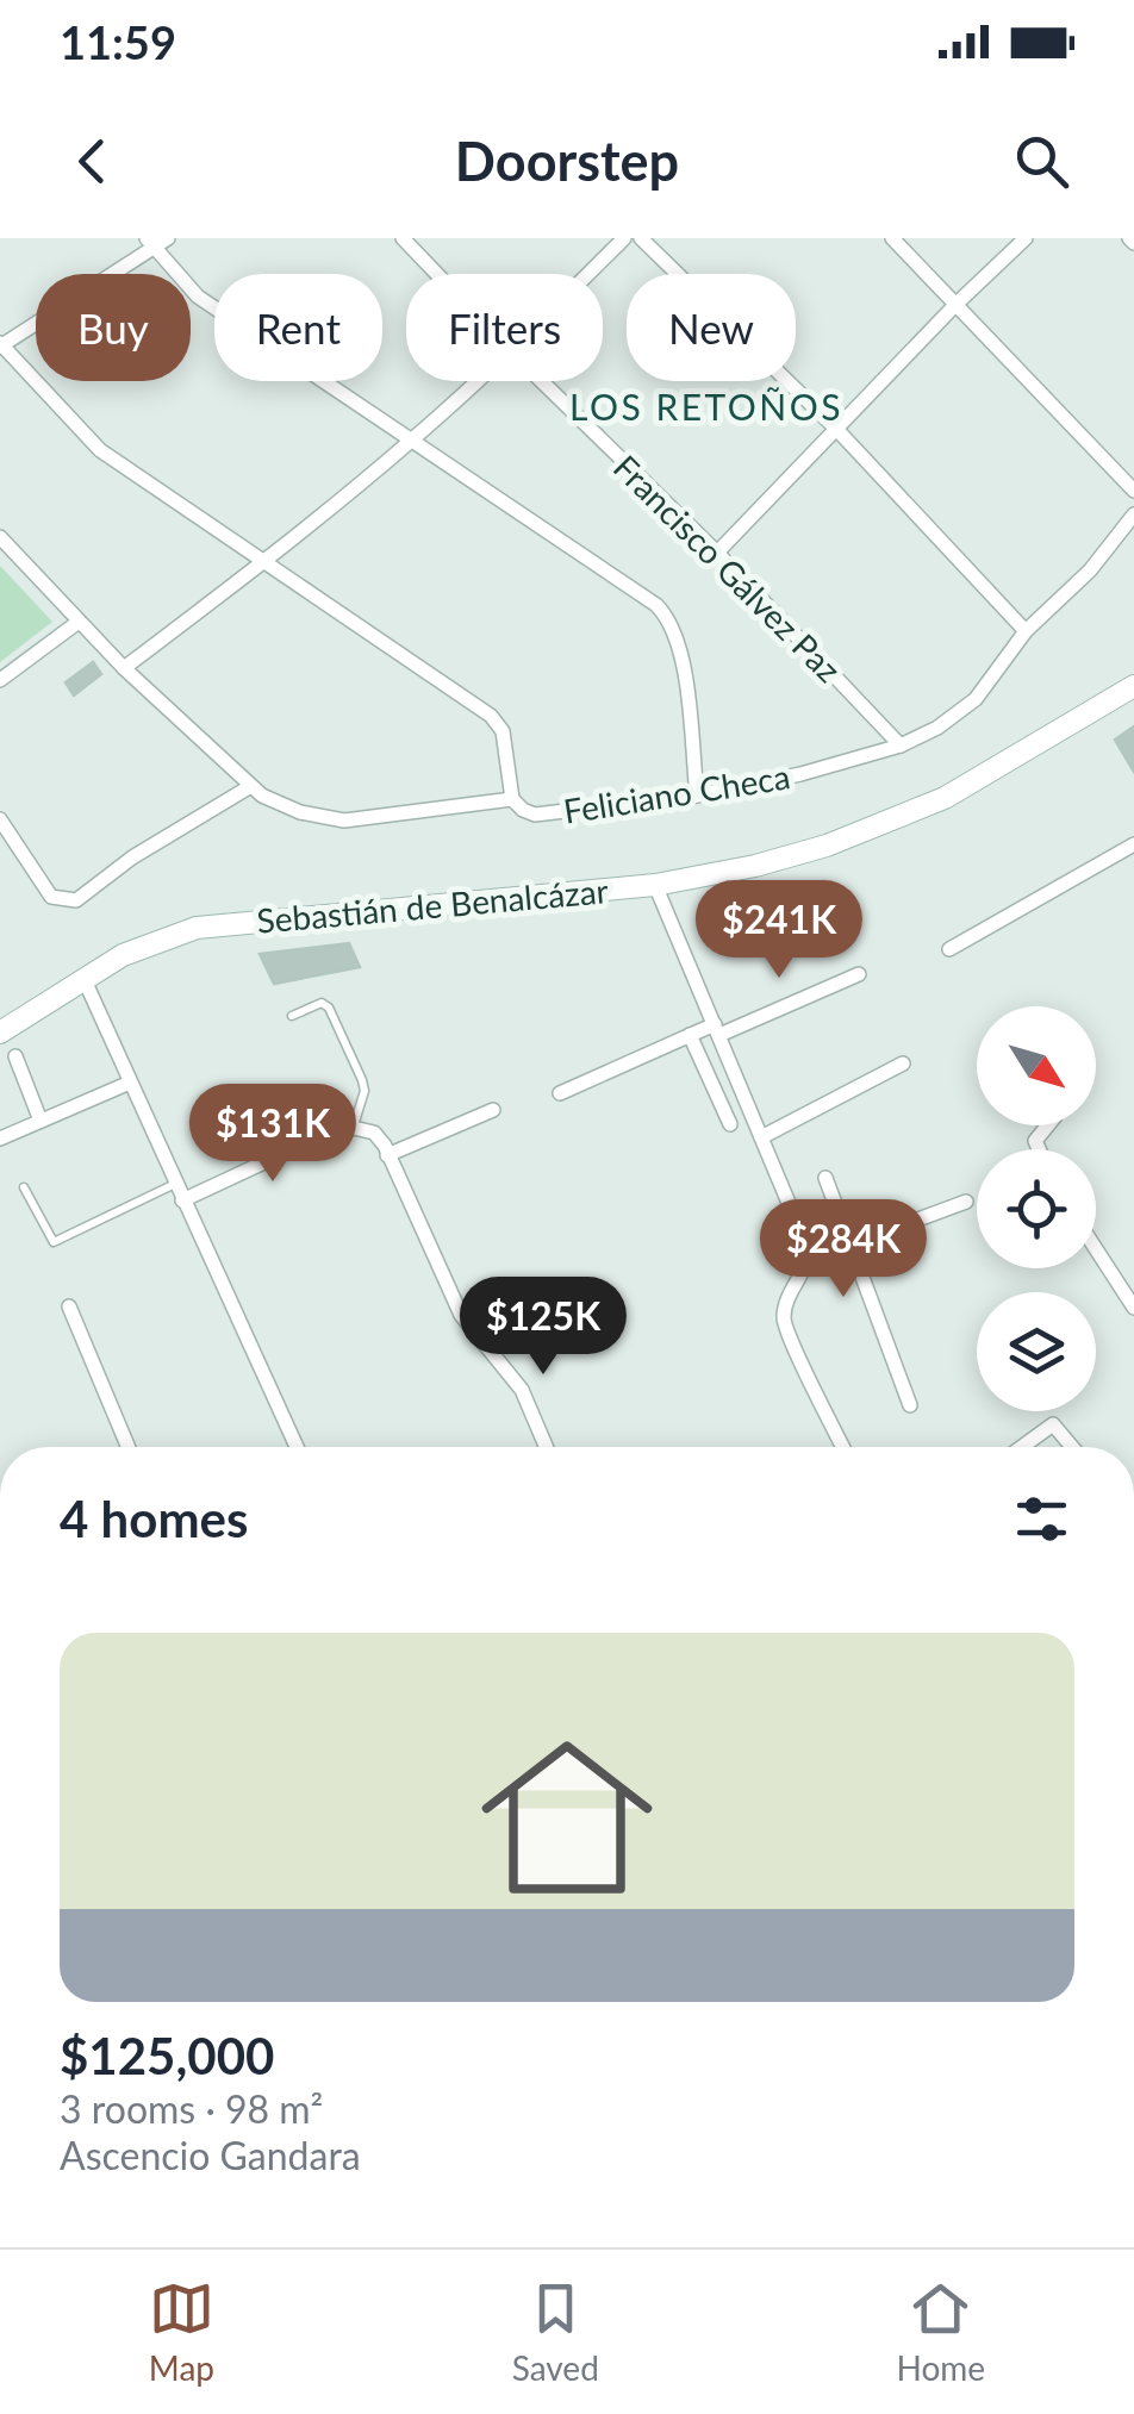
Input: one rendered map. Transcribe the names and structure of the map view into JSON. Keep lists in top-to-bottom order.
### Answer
{
  "streets": {
    "main road": ["Sebastián de Benalcázar"],
    "street": ["Francisco Gálvez Paz", "Feliciano Checa"]
  },
  "crossings": [
    ["Francisco Gálvez Paz", "Feliciano Checa"]
  ],
  "districts": ["LOS RETOÑOS"],
  "north": "bottom right",
  "page": {
    "status": "11:59",
    "header": "Doorstep",
    "chip": [
      "Buy",
      "Rent",
      "Filters",
      "New"
    ],
    "price": [
      "$241K",
      "$131K",
      "$284K",
      "$125K"
    ],
    "heading": "4 homes",
    "list": [
      {
        "name": "$125,000",
        "note": "3 rooms · 98 m² · Ascencio Gandara"
      }
    ],
    "tabs": ["Map", "Saved", "Home"]
  }
}
